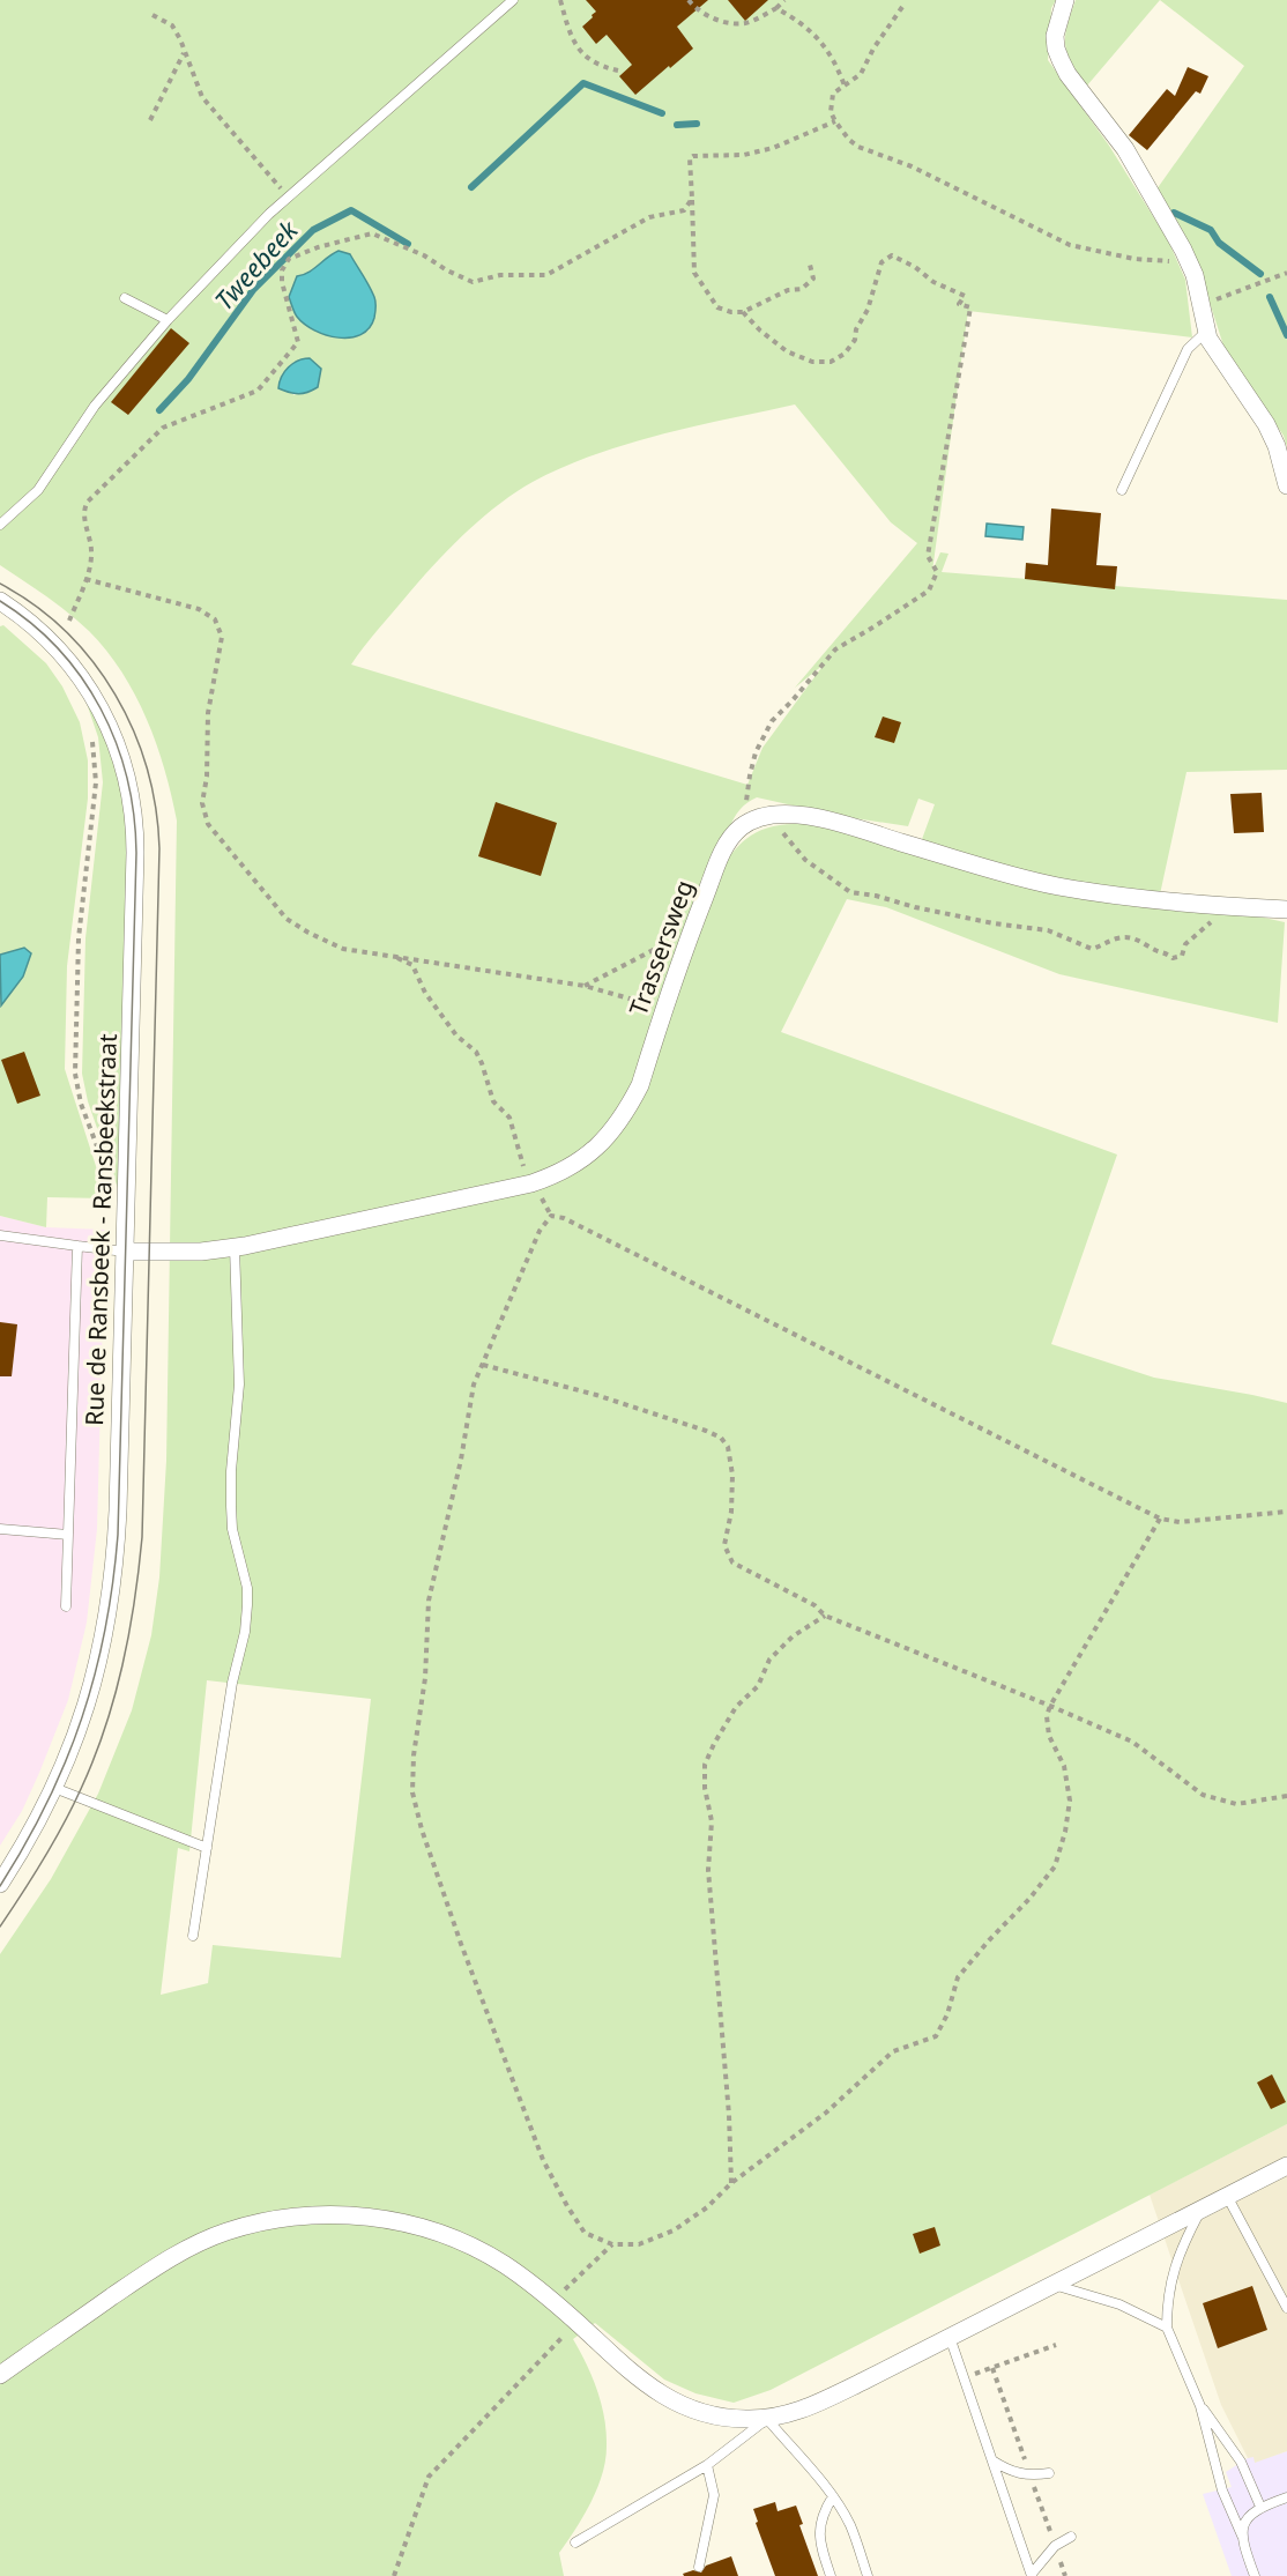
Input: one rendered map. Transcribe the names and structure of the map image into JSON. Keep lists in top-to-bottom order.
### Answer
{
  "streets": {
    "street": ["Trassersweg", "Rue de Ransbeek - Ransbeekstraat"]
  },
  "crossings": [
    ["Trassersweg", "Rue de Ransbeek - Ransbeekstraat"]
  ],
  "water": ["Tweebeek"]
}
